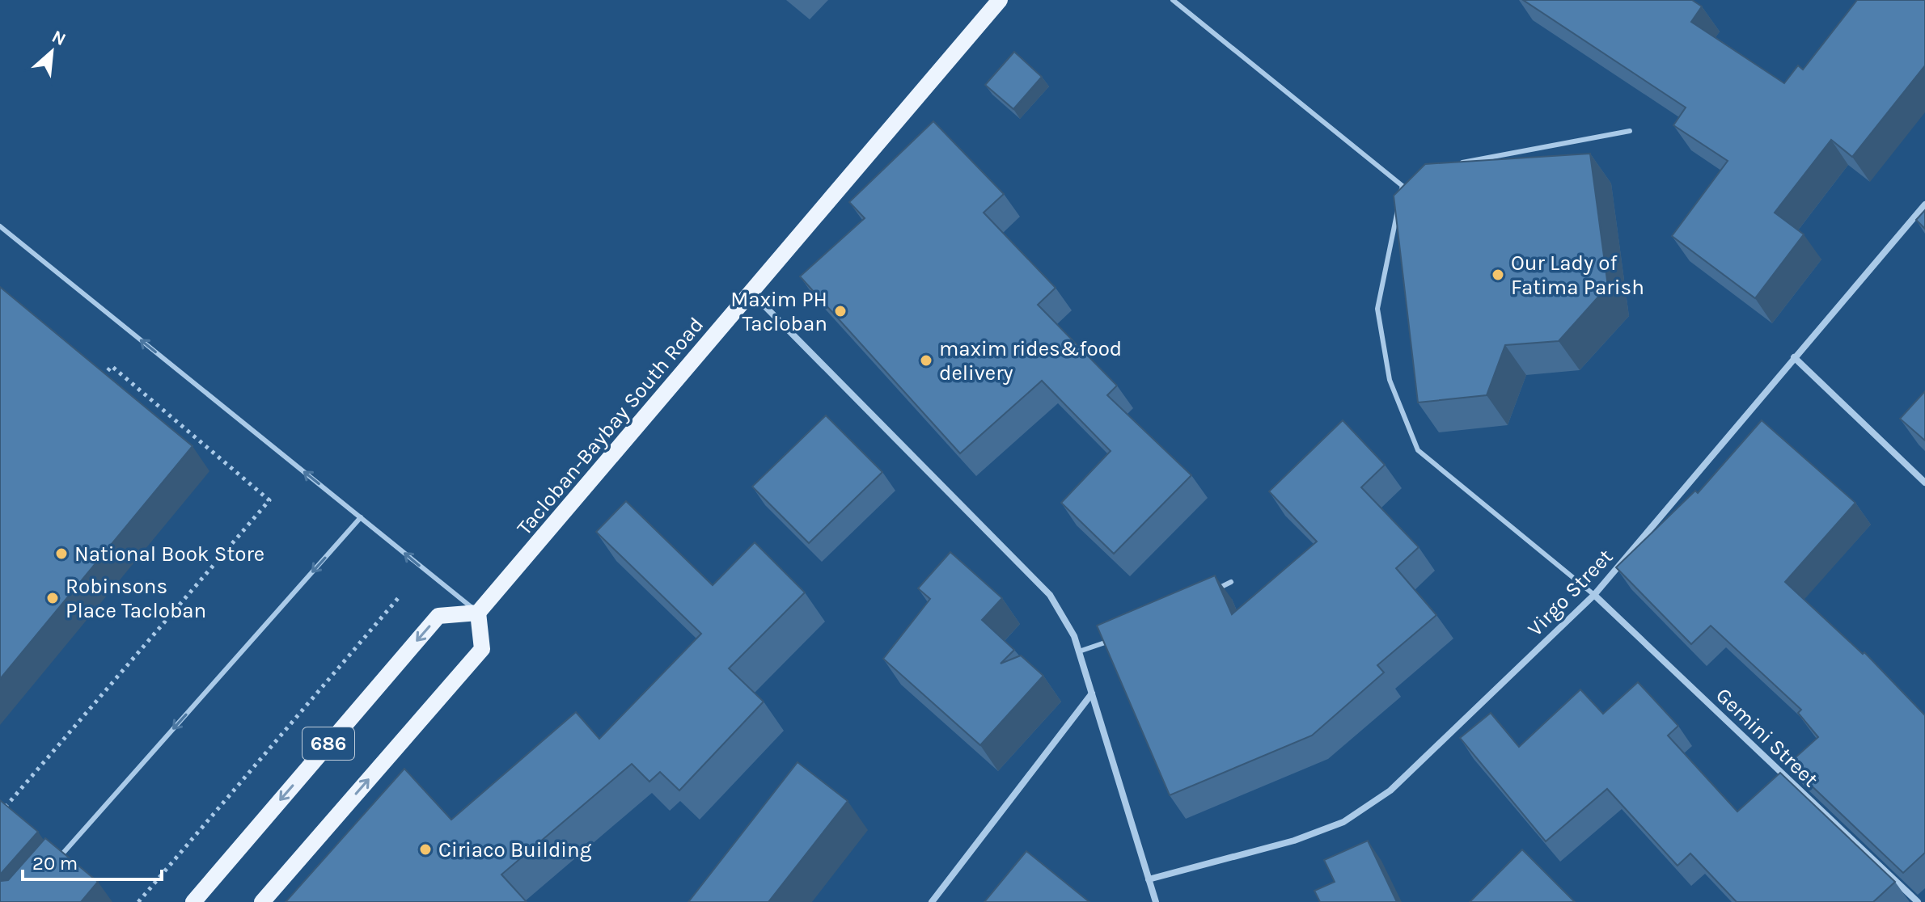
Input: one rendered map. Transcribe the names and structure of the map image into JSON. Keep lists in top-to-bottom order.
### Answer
{
  "streets": {
    "main road": ["Tacloban-Baybay South Road", "686"],
    "street": ["Virgo Street", "Gemini Street"]
  },
  "crossings": [
    ["Tacloban-Baybay South Road", "686"],
    ["Virgo Street", "Gemini Street"]
  ],
  "places": [
    "Our Lady of Fatima Parish",
    "Maxim PH Tacloban",
    "maxim rides&food delivery",
    "National Book Store",
    "Robinsons Place Tacloban",
    "Ciriaco Building"
  ],
  "scale_bar": "20 m",
  "north": "top right"
}
